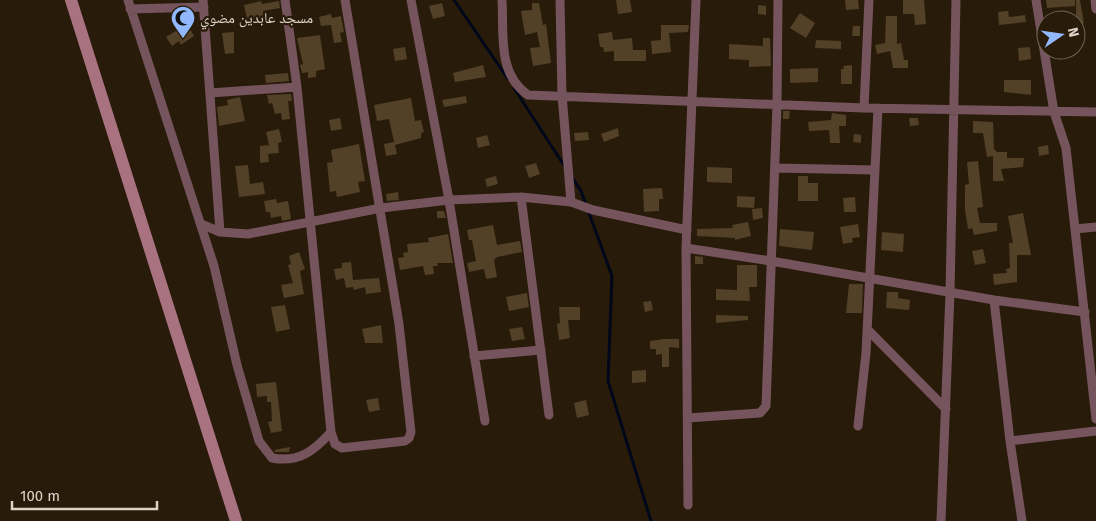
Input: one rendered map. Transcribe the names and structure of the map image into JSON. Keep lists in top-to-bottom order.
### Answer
{
  "places": {
    "mosque": ["مسجد عابدين مضوي"]
  },
  "scale_bar": "100 m",
  "north": "right"
}
